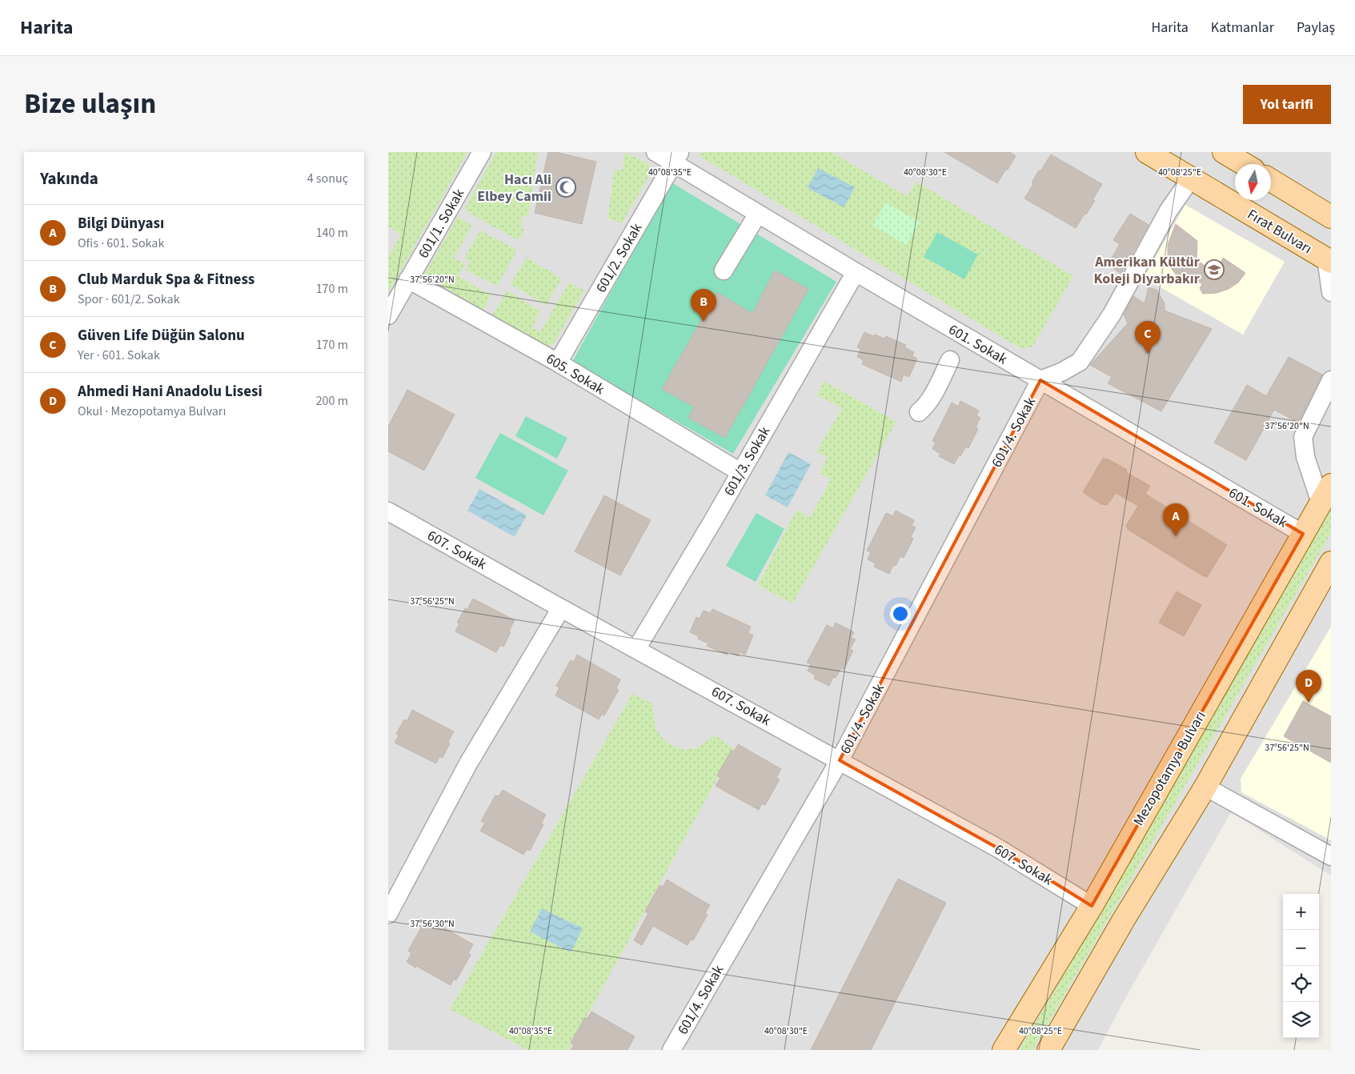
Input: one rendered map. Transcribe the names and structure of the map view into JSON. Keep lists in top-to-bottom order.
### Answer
{
  "streets": {
    "main road": ["Fırat Bulvarı", "Mezopotamya Bulvarı"],
    "street": [
      "601/1. Sokak",
      "601/2. Sokak",
      "601. Sokak",
      "605. Sokak",
      "601/4. Sokak",
      "601/3. Sokak",
      "607. Sokak"
    ]
  },
  "crossings": [
    ["601/1. Sokak", "605. Sokak"],
    ["601/2. Sokak", "601. Sokak"],
    ["601/2. Sokak", "605. Sokak"],
    ["601. Sokak", "601/4. Sokak"],
    ["601. Sokak", "601/3. Sokak"],
    ["601. Sokak", "Mezopotamya Bulvarı"],
    ["605. Sokak", "601/3. Sokak"],
    ["601/4. Sokak", "607. Sokak"],
    ["601/3. Sokak", "607. Sokak"],
    ["607. Sokak", "Mezopotamya Bulvarı"]
  ],
  "places": {
    "mosque": ["Hacı Ali Elbey Camii"],
    "school or university": ["Amerikan Kültür Koleji Diyarbakır"]
  },
  "north": "bottom",
  "page": {
    "header": "Harita",
    "nav": ["Harita", "Katmanlar", "Paylaş"],
    "title": "Bize ulaşın",
    "buttons": "Yol tarifi",
    "heading": ["Yakında", "4 sonuç"],
    "list": [
      {
        "mark": "A",
        "name": "Bilgi Dünyası",
        "note": "Ofis · 601. Sokak",
        "value": "140 m"
      },
      {
        "mark": "B",
        "name": "Club Marduk Spa & Fitness",
        "note": "Spor · 601/2. Sokak",
        "value": "170 m"
      },
      {
        "mark": "C",
        "name": "Güven Life Düğün Salonu",
        "note": "Yer · 601. Sokak",
        "value": "170 m"
      },
      {
        "mark": "D",
        "name": "Ahmedi Hani Anadolu Lisesi",
        "note": "Okul · Mezopotamya Bulvarı",
        "value": "200 m"
      }
    ],
    "pins": [
      "B",
      "C",
      "A",
      "D"
    ],
    "map_buttons": ["+", "−"]
  },
  "coordinates": [
    "40°08'35\"E",
    "40°08'30\"E",
    "40°08'25\"E",
    "37°56'20\"N",
    "37°56'25\"N",
    "37°56'30\"N"
  ]
}
